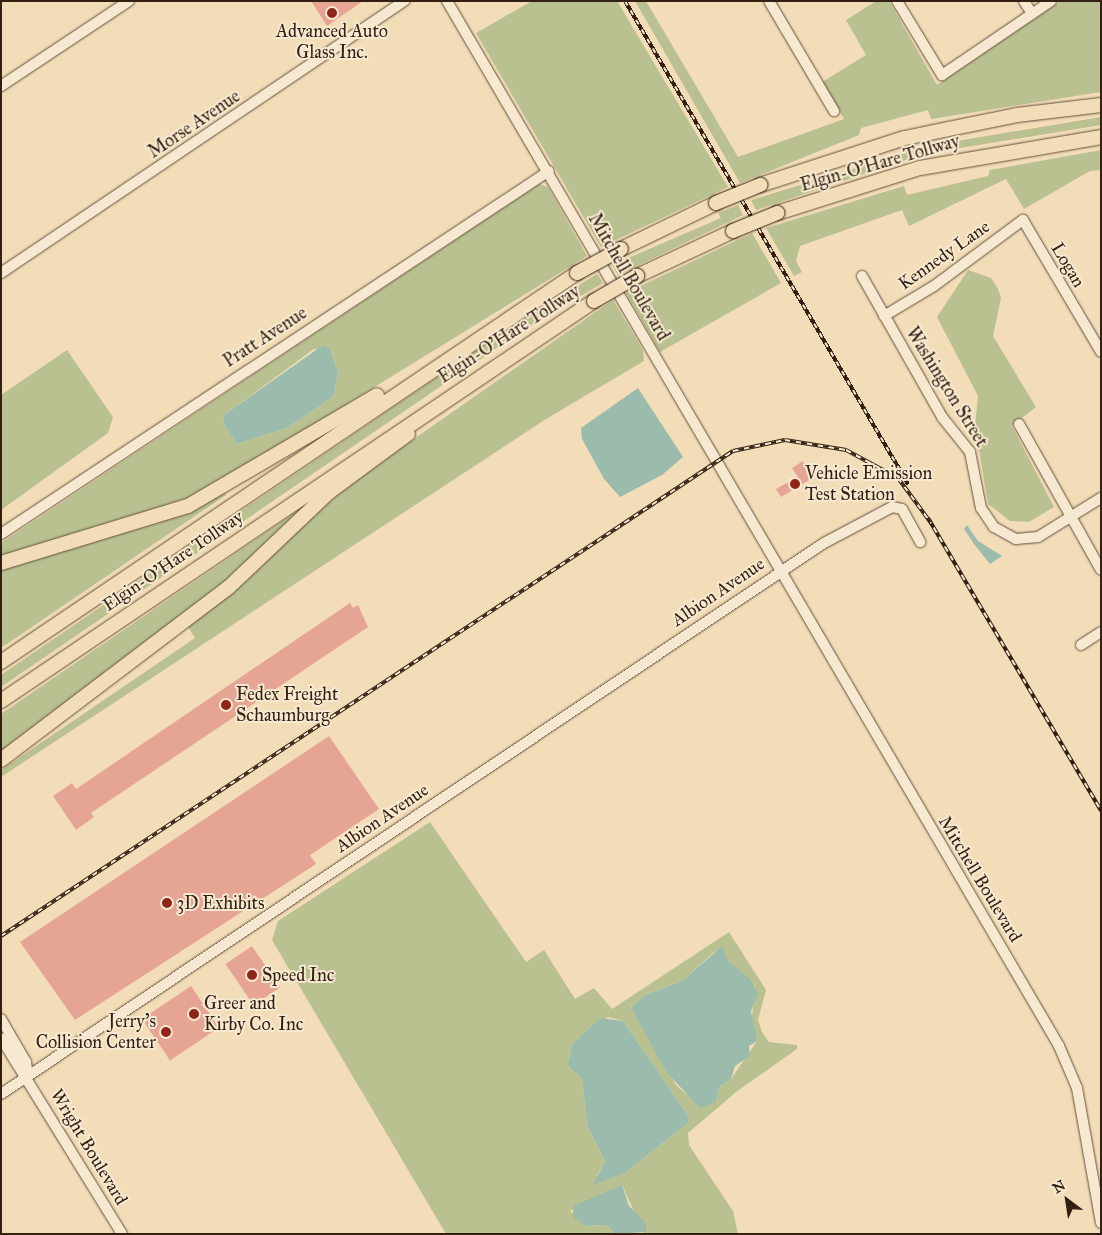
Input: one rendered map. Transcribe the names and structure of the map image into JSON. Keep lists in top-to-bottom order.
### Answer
{
  "streets": {
    "highway": ["Elgin-O'Hare Tollway"],
    "street": [
      "Morse Avenue",
      "Kennedy Lane",
      "Logan",
      "Mitchell Boulevard",
      "Pratt Avenue",
      "Washington Street",
      "Albion Avenue",
      "Wright Boulevard"
    ]
  },
  "crossings": [
    ["Kennedy Lane", "Logan"],
    ["Kennedy Lane", "Washington Street"],
    ["Mitchell Boulevard", "Pratt Avenue"],
    ["Mitchell Boulevard", "Albion Avenue"],
    ["Albion Avenue", "Wright Boulevard"]
  ],
  "places": [
    "Advanced Auto Glass Inc.",
    "Vehicle Emission Test Station",
    "Fedex Freight Schaumburg",
    "3D Exhibits",
    "Speed Inc",
    "Greer and Kirby Co. Inc",
    "Jerry's Collision Center"
  ],
  "north": "top left"
}
